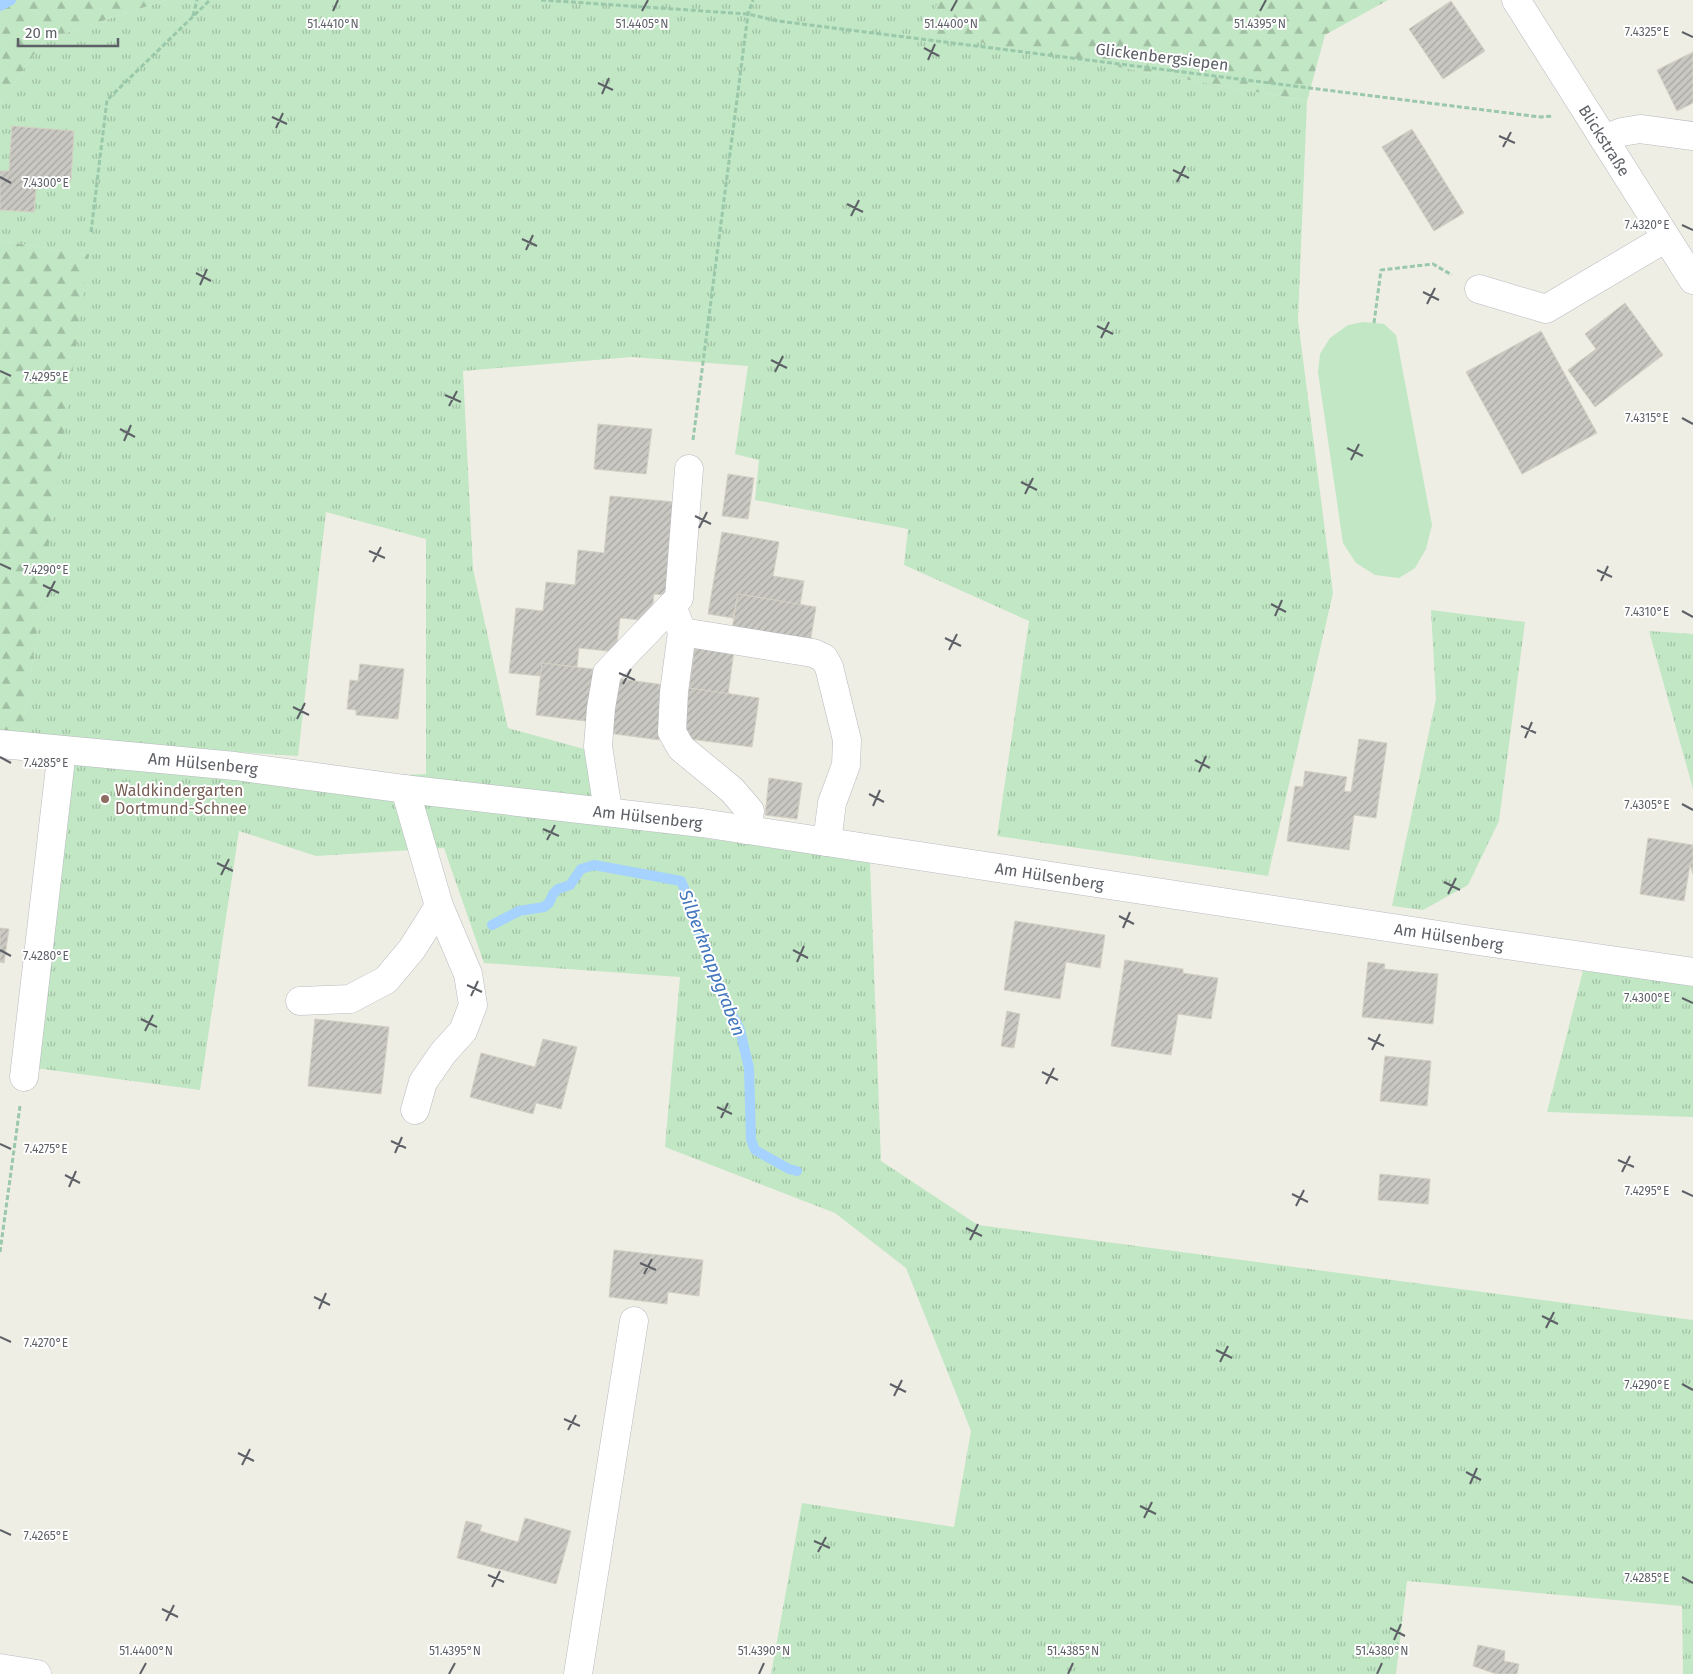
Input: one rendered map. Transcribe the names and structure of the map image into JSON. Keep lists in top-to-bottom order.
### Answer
{
  "streets": {
    "street": ["Blickstraße", "Am Hülsenberg"],
    "path": ["Glickenbergsiepen"]
  },
  "crossings": [
    ["Glickenbergsiepen", "Blickstraße"]
  ],
  "water": ["Silberknappgraben"],
  "places": ["Waldkindergarten Dortmund-Schnee"],
  "scale_bar": "20 m",
  "coordinates": [
    "51.4405°N",
    "51.4400°N",
    "51.4395°N",
    "51.4410°N",
    "7.4325°E",
    "7.4300°E",
    "7.4320°E",
    "7.4295°E",
    "7.4315°E",
    "7.4290°E",
    "7.4310°E",
    "7.4285°E",
    "7.4305°E",
    "7.4280°E",
    "7.4275°E",
    "7.4270°E",
    "7.4265°E",
    "51.4390°N",
    "51.4385°N",
    "51.4380°N"
  ]
}
